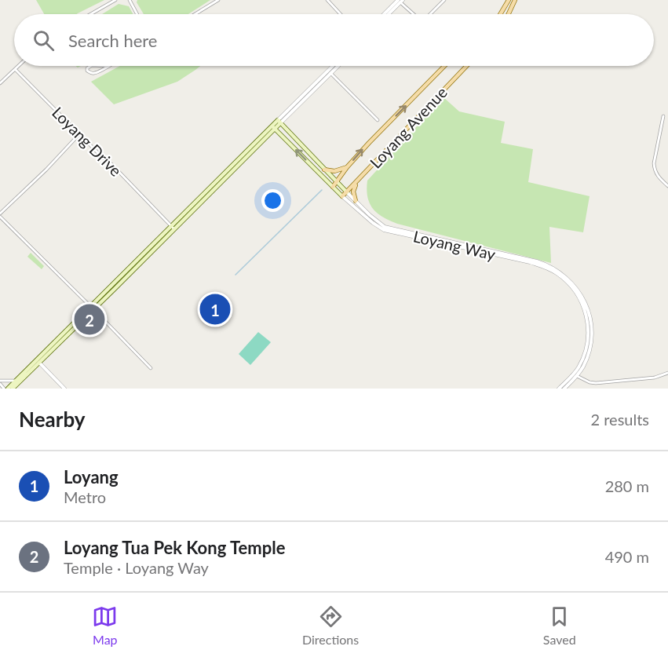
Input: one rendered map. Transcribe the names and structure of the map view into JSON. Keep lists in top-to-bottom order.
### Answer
{
  "streets": {
    "main road": ["Loyang Avenue", "Loyang Way"],
    "street": ["Loyang Drive"]
  },
  "crossings": [
    ["Loyang Avenue", "Loyang Way"]
  ],
  "page": {
    "search": "Search here",
    "pins": ["1", "2"],
    "heading": ["Nearby", "2 results"],
    "list": [
      {
        "mark": "1",
        "name": "Loyang",
        "note": "Metro",
        "value": "280 m"
      },
      {
        "mark": "2",
        "name": "Loyang Tua Pek Kong Temple",
        "note": "Temple · Loyang Way",
        "value": "490 m"
      }
    ],
    "nav": ["Map", "Directions", "Saved"]
  }
}
